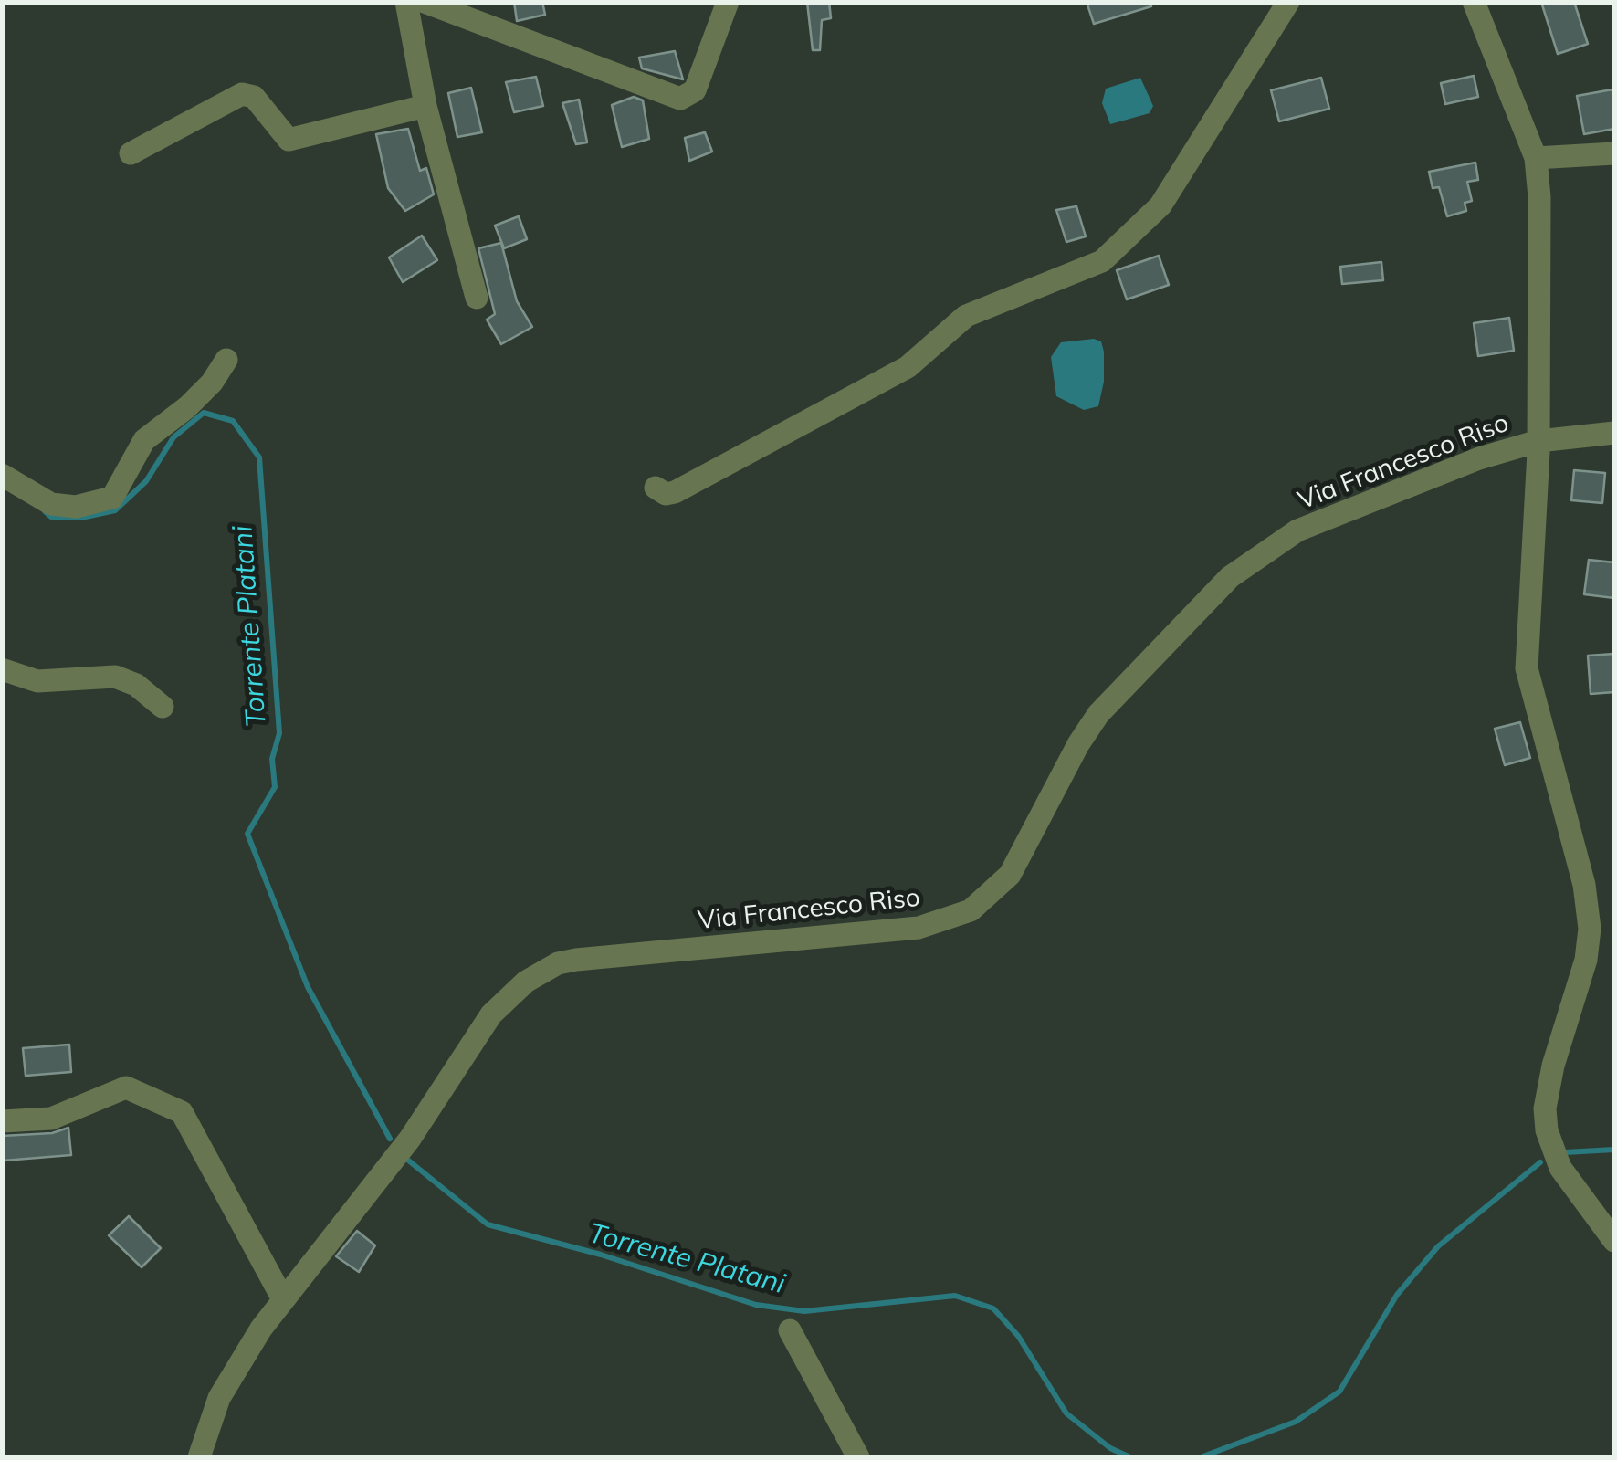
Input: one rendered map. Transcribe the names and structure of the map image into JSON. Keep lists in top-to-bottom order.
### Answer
{
  "streets": {
    "street": ["Via Francesco Riso"]
  },
  "water": ["Torrente Platani"]
}
